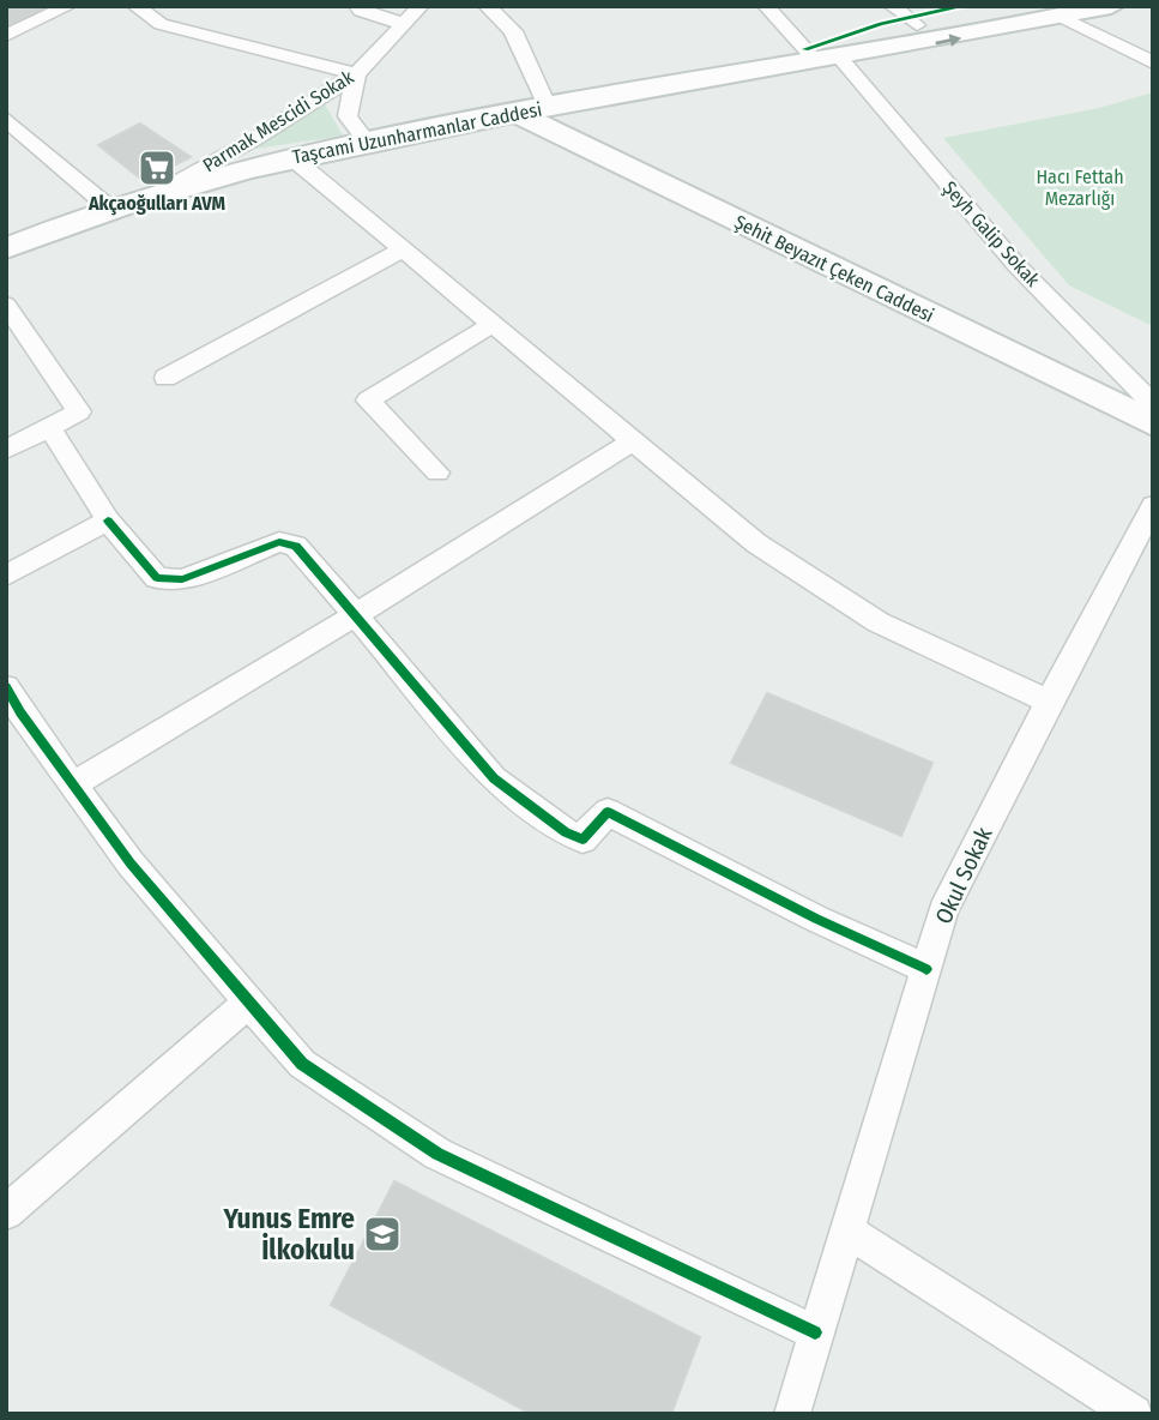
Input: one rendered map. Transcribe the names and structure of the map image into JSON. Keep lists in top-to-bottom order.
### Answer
{
  "streets": {
    "main road": ["Taşcami Uzunharmanlar Caddesi", "Şehit Beyazıt Çeken Caddesi"],
    "street": ["Parmak Mescidi Sokak", "Şeyh Galip Sokak", "Okul Sokak"]
  },
  "crossings": [
    ["Parmak Mescidi Sokak", "Taşcami Uzunharmanlar Caddesi"],
    ["Taşcami Uzunharmanlar Caddesi", "Şeyh Galip Sokak"],
    ["Taşcami Uzunharmanlar Caddesi", "Şehit Beyazıt Çeken Caddesi"]
  ],
  "parks": ["Hacı Fettah Mezarlığı"],
  "places": {
    "supermarket": ["Akçaoğulları AVM"],
    "school or university": ["Yunus Emre İlkokulu"]
  }
}
